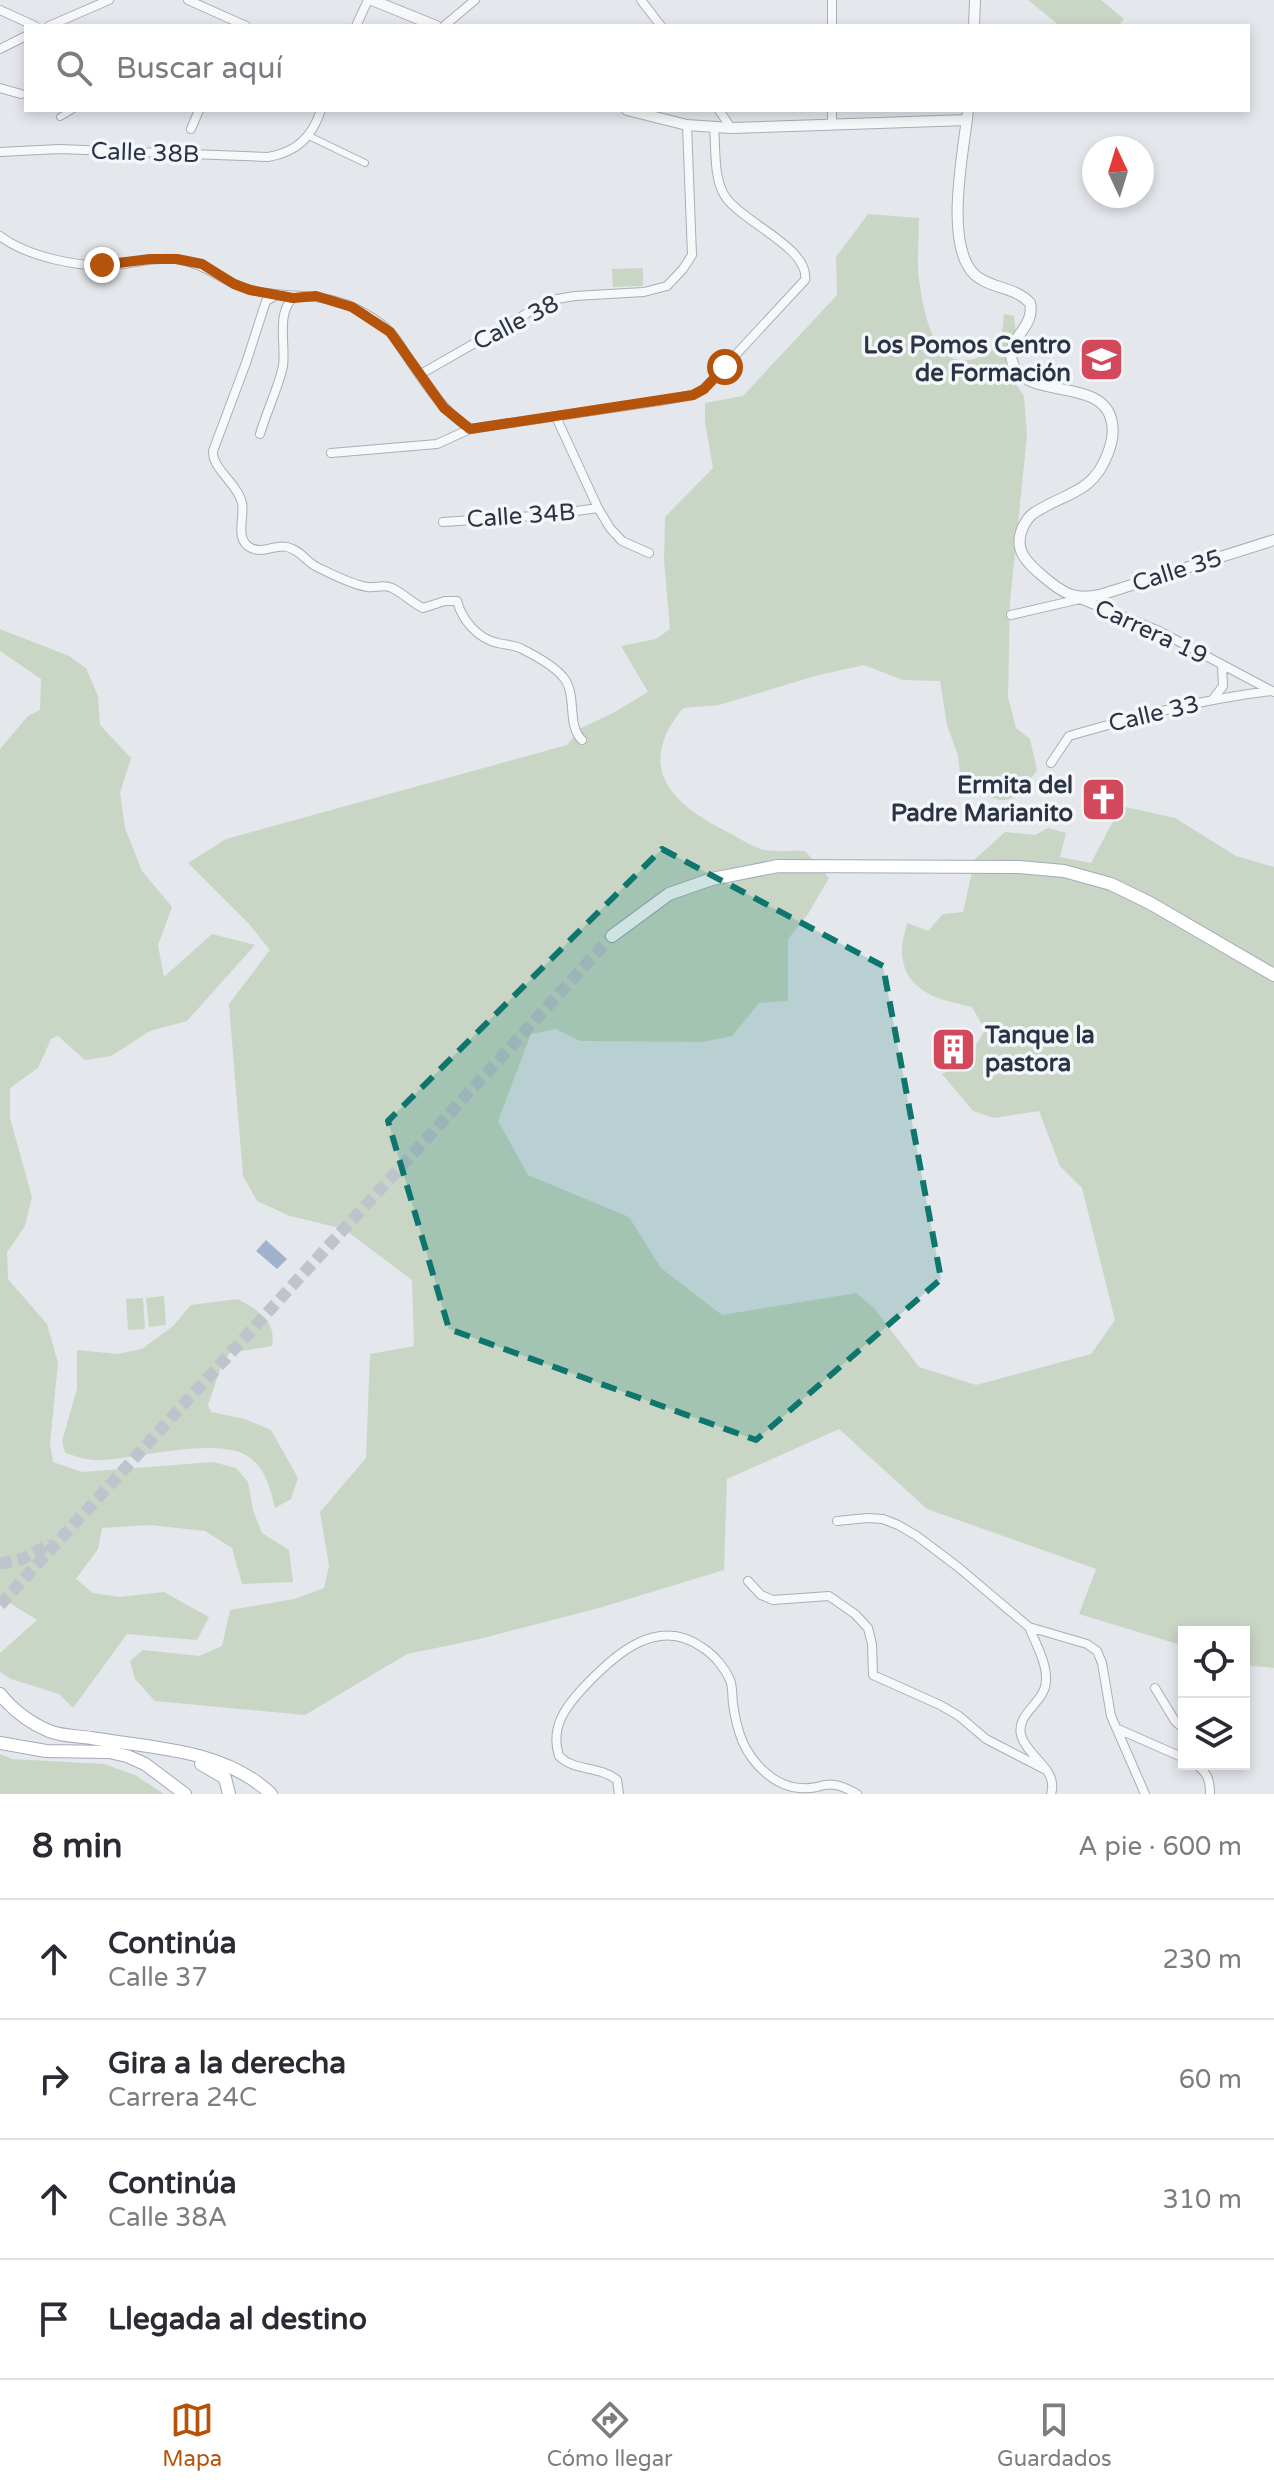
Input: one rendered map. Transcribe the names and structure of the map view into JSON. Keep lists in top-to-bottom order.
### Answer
{
  "streets": {
    "street": [
      "Calle 38B",
      "Calle 38",
      "Calle 34B",
      "Calle 35",
      "Carrera 19",
      "Calle 33"
    ]
  },
  "crossings": [
    ["Calle 35", "Carrera 19"],
    ["Carrera 19", "Calle 33"]
  ],
  "places": {
    "school or university": ["Los Pomos Centro de Formación"],
    "church": ["Ermita del Padre Marianito"],
    "building": ["Tanque la pastora"]
  },
  "north": "top",
  "page": {
    "search": "Buscar aquí",
    "heading": ["8 min", "A pie · 600 m"],
    "list": [
      ["Continúa", "Calle 37", "230 m"],
      ["Gira a la derecha", "Carrera 24C", "60 m"],
      ["Continúa", "Calle 38A", "310 m"],
      "Llegada al destino"
    ],
    "nav": ["Mapa", "Cómo llegar", "Guardados"]
  }
}
